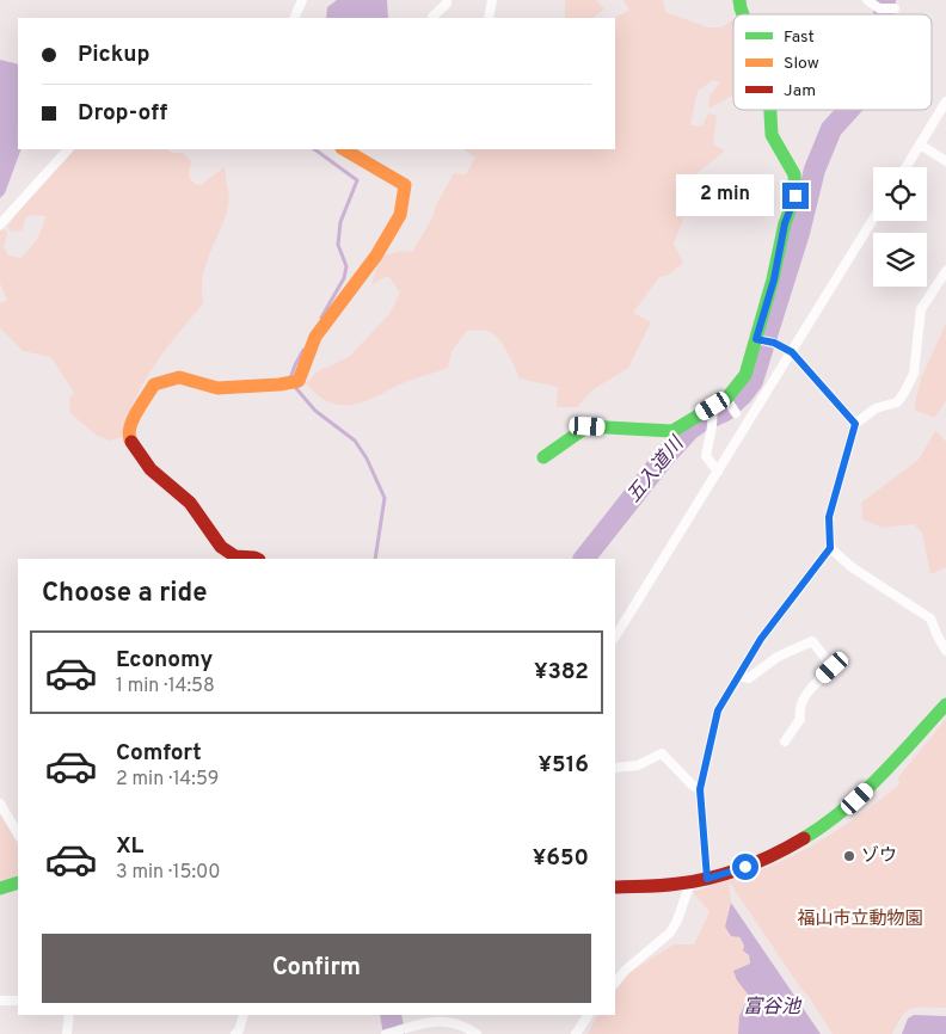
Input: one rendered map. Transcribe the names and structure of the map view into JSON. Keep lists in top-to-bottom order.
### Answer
{
  "water": ["五入道川", "富谷池"],
  "parks": ["福山市立動物園"],
  "places": ["ゾウ"],
  "legend": ["Fast", "Slow", "Jam"],
  "page": {
    "banner": ["Pickup", "Drop-off"],
    "bubble": "2 min",
    "heading": "Choose a ride",
    "list": [
      {
        "name": "Economy",
        "note": "1 min · 14:58",
        "value": "¥382"
      },
      {
        "name": "Comfort",
        "note": "2 min · 14:59",
        "value": "¥516"
      },
      {
        "name": "XL",
        "note": "3 min · 15:00",
        "value": "¥650"
      }
    ],
    "buttons": "Confirm"
  }
}
